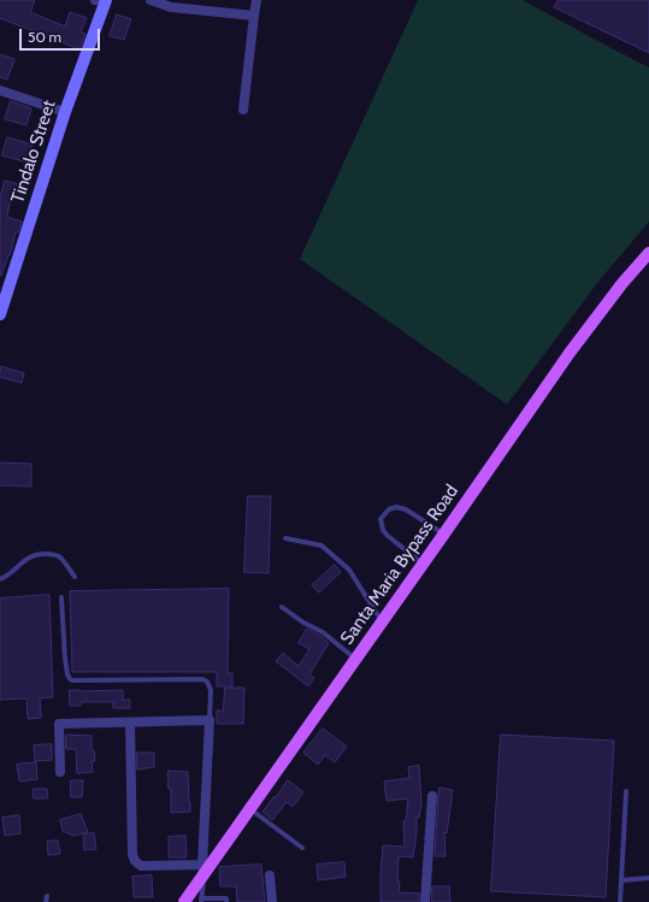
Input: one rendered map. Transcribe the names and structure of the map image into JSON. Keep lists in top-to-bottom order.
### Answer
{
  "streets": {
    "main road": ["Tindalo Street", "Santa Maria Bypass Road"]
  },
  "scale_bar": "50 m"
}
